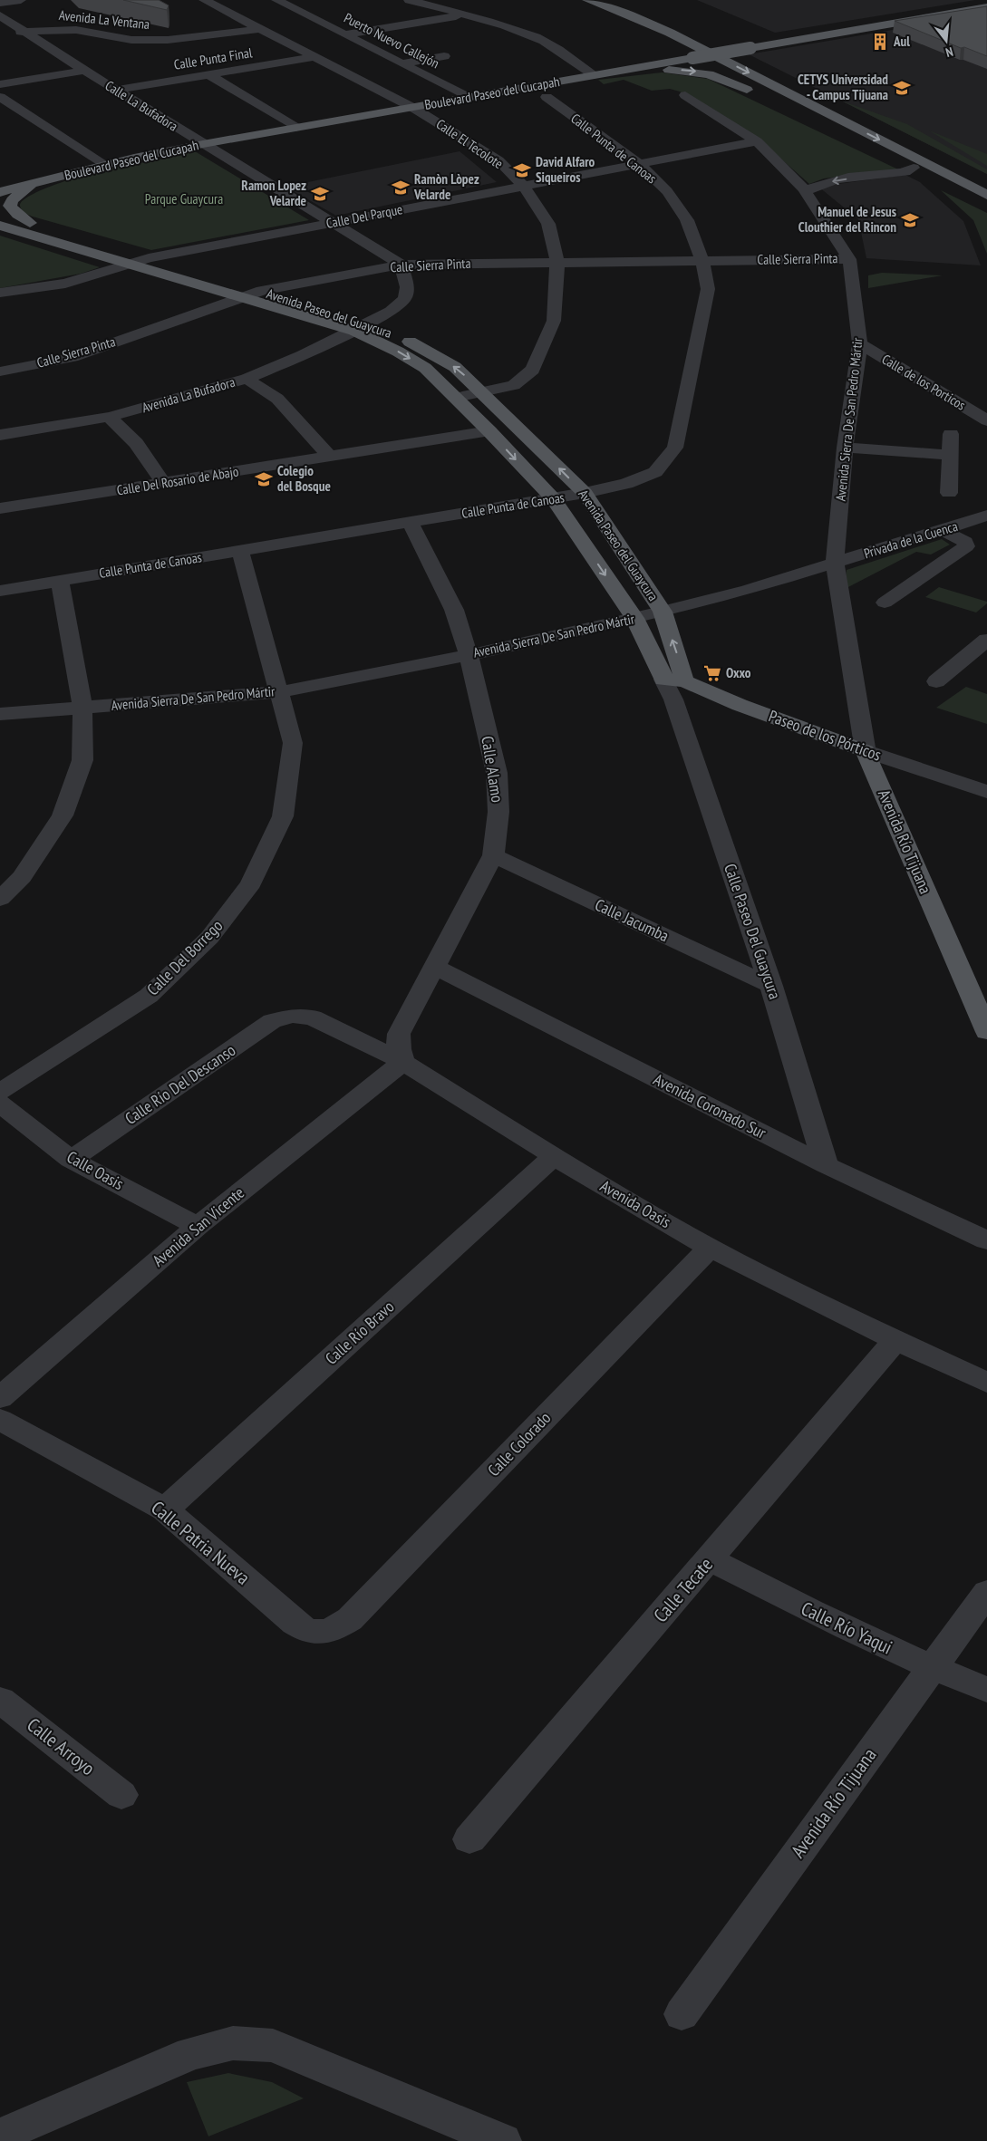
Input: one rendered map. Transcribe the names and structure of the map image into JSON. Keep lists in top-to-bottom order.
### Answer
{
  "streets": {
    "main road": [
      "Boulevard Paseo del Cucapah",
      "Avenida Paseo del Guaycura",
      "Paseo de los Pórticos",
      "Avenida Río Tijuana"
    ],
    "street": [
      "Avenida La Ventana",
      "Puerto Nuevo Callejón",
      "Calle Punta Final",
      "Calle La Bufadora",
      "Calle El Tecolote",
      "Calle Punta de Canoas",
      "Calle Del Parque",
      "Calle Sierra Pinta",
      "Calle de los Porticos",
      "Avenida La Bufadora",
      "Avenida Sierra De San Pedro Mártir",
      "Calle Del Rosario de Abajo",
      "Privada de la Cuenca",
      "Calle Alamo",
      "Calle Jacumba",
      "Calle Paseo Del Guaycura",
      "Calle Del Borrego",
      "Calle Río Del Descanso",
      "Avenida Coronado Sur",
      "Calle Oasis",
      "Avenida Oasis",
      "Avenida San Vicente",
      "Calle Río Bravo",
      "Calle Colorado",
      "Calle Patria Nueva",
      "Calle Tecate",
      "Calle Río Yaqui",
      "Calle Arroyo"
    ]
  },
  "crossings": [
    ["Avenida La Ventana", "Calle La Bufadora"],
    ["Avenida La Ventana", "Calle El Tecolote"],
    ["Puerto Nuevo Callejón", "Boulevard Paseo del Cucapah"],
    ["Calle Punta Final", "Calle La Bufadora"],
    ["Calle Punta Final", "Calle El Tecolote"],
    ["Boulevard Paseo del Cucapah", "Calle La Bufadora"],
    ["Boulevard Paseo del Cucapah", "Calle El Tecolote"],
    ["Calle La Bufadora", "Calle Del Parque"],
    ["Calle La Bufadora", "Calle Sierra Pinta"],
    ["Calle El Tecolote", "Calle Del Parque"],
    ["Calle El Tecolote", "Calle Sierra Pinta"],
    ["Calle El Tecolote", "Avenida Paseo del Guaycura"],
    ["Calle Punta de Canoas", "Calle Del Parque"],
    ["Calle Punta de Canoas", "Calle Sierra Pinta"],
    ["Calle Punta de Canoas", "Avenida Paseo del Guaycura"],
    ["Calle Punta de Canoas", "Calle Alamo"],
    ["Calle Punta de Canoas", "Calle Del Borrego"],
    ["Calle Del Parque", "Avenida Paseo del Guaycura"],
    ["Calle Del Parque", "Avenida Sierra De San Pedro Mártir"],
    ["Calle Sierra Pinta", "Avenida Paseo del Guaycura"],
    ["Calle Sierra Pinta", "Avenida Sierra De San Pedro Mártir"],
    ["Avenida Paseo del Guaycura", "Avenida La Bufadora"],
    ["Avenida Paseo del Guaycura", "Avenida Sierra De San Pedro Mártir"],
    ["Avenida Paseo del Guaycura", "Calle Del Rosario de Abajo"],
    ["Avenida Paseo del Guaycura", "Paseo de los Pórticos"],
    ["Avenida Paseo del Guaycura", "Calle Paseo Del Guaycura"],
    ["Calle de los Porticos", "Avenida Sierra De San Pedro Mártir"],
    ["Avenida Sierra De San Pedro Mártir", "Privada de la Cuenca"],
    ["Avenida Sierra De San Pedro Mártir", "Calle Alamo"],
    ["Avenida Sierra De San Pedro Mártir", "Avenida Río Tijuana"],
    ["Avenida Sierra De San Pedro Mártir", "Calle Del Borrego"],
    ["Privada de la Cuenca", "Avenida Río Tijuana"],
    ["Paseo de los Pórticos", "Avenida Río Tijuana"],
    ["Paseo de los Pórticos", "Calle Paseo Del Guaycura"],
    ["Calle Alamo", "Calle Jacumba"],
    ["Calle Alamo", "Avenida Coronado Sur"],
    ["Calle Alamo", "Avenida Oasis"],
    ["Calle Alamo", "Avenida San Vicente"],
    ["Avenida Río Tijuana", "Calle Río Yaqui"],
    ["Calle Jacumba", "Calle Paseo Del Guaycura"],
    ["Calle Paseo Del Guaycura", "Avenida Coronado Sur"],
    ["Calle Río Del Descanso", "Calle Oasis"],
    ["Calle Río Del Descanso", "Avenida Oasis"],
    ["Calle Oasis", "Avenida San Vicente"],
    ["Avenida Oasis", "Avenida San Vicente"],
    ["Avenida Oasis", "Calle Río Bravo"],
    ["Avenida Oasis", "Calle Colorado"],
    ["Avenida Oasis", "Calle Tecate"],
    ["Calle Río Bravo", "Calle Patria Nueva"],
    ["Calle Colorado", "Calle Patria Nueva"],
    ["Calle Tecate", "Calle Río Yaqui"]
  ],
  "parks": ["Parque Guaycura"],
  "places": {
    "building": ["Aul"],
    "school or university": [
      "CETYS Universidad - Campus Tijuana",
      "David Alfaro Siqueiros",
      "Ramòn Lòpez Velarde",
      "Ramon Lopez Velarde",
      "Manuel de Jesus Clouthier del Rincon",
      "Colegio del Bosque"
    ],
    "supermarket": ["Oxxo"]
  },
  "north": "bottom"
}
